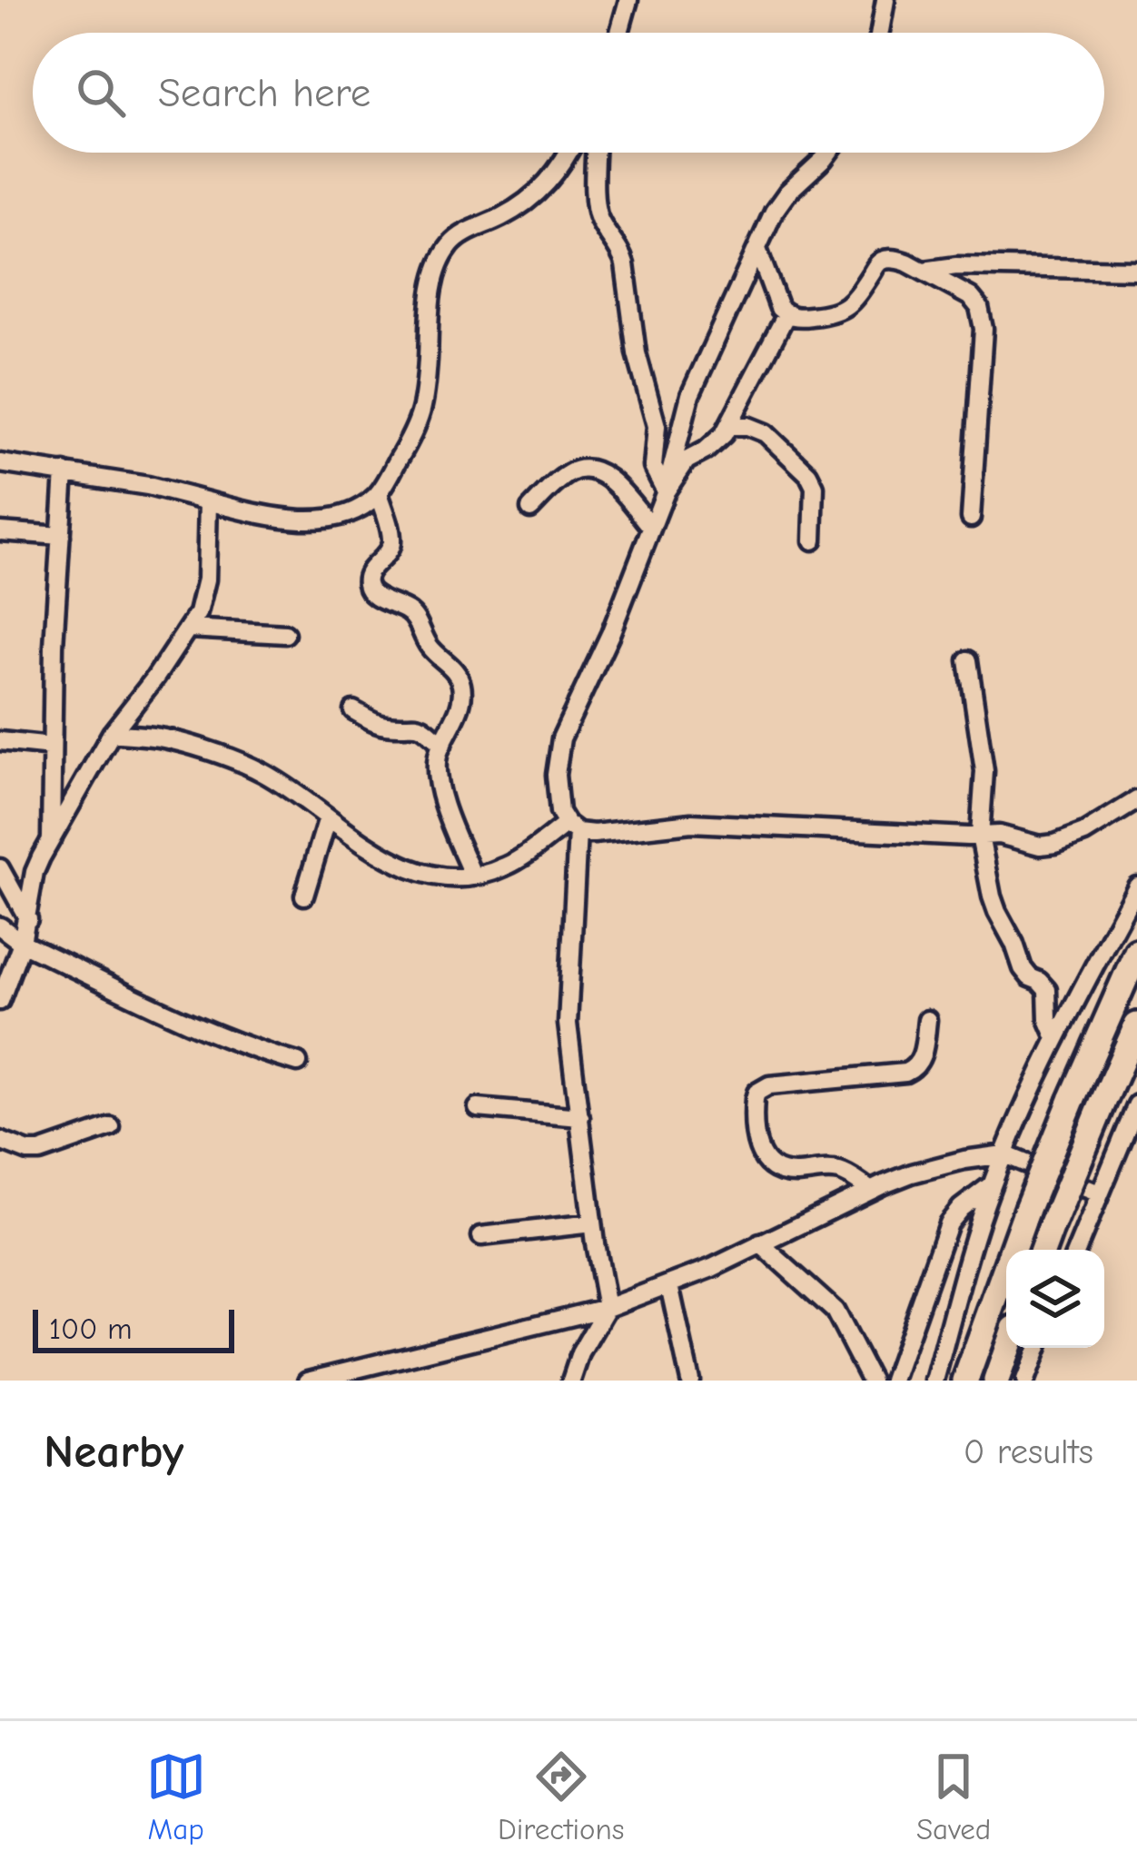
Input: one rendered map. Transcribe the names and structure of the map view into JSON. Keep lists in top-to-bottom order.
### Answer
{
  "scale_bar": "100 m",
  "page": {
    "search": "Search here",
    "scale": "100 m",
    "heading": ["Nearby", "0 results"],
    "nav": ["Map", "Directions", "Saved"]
  }
}
